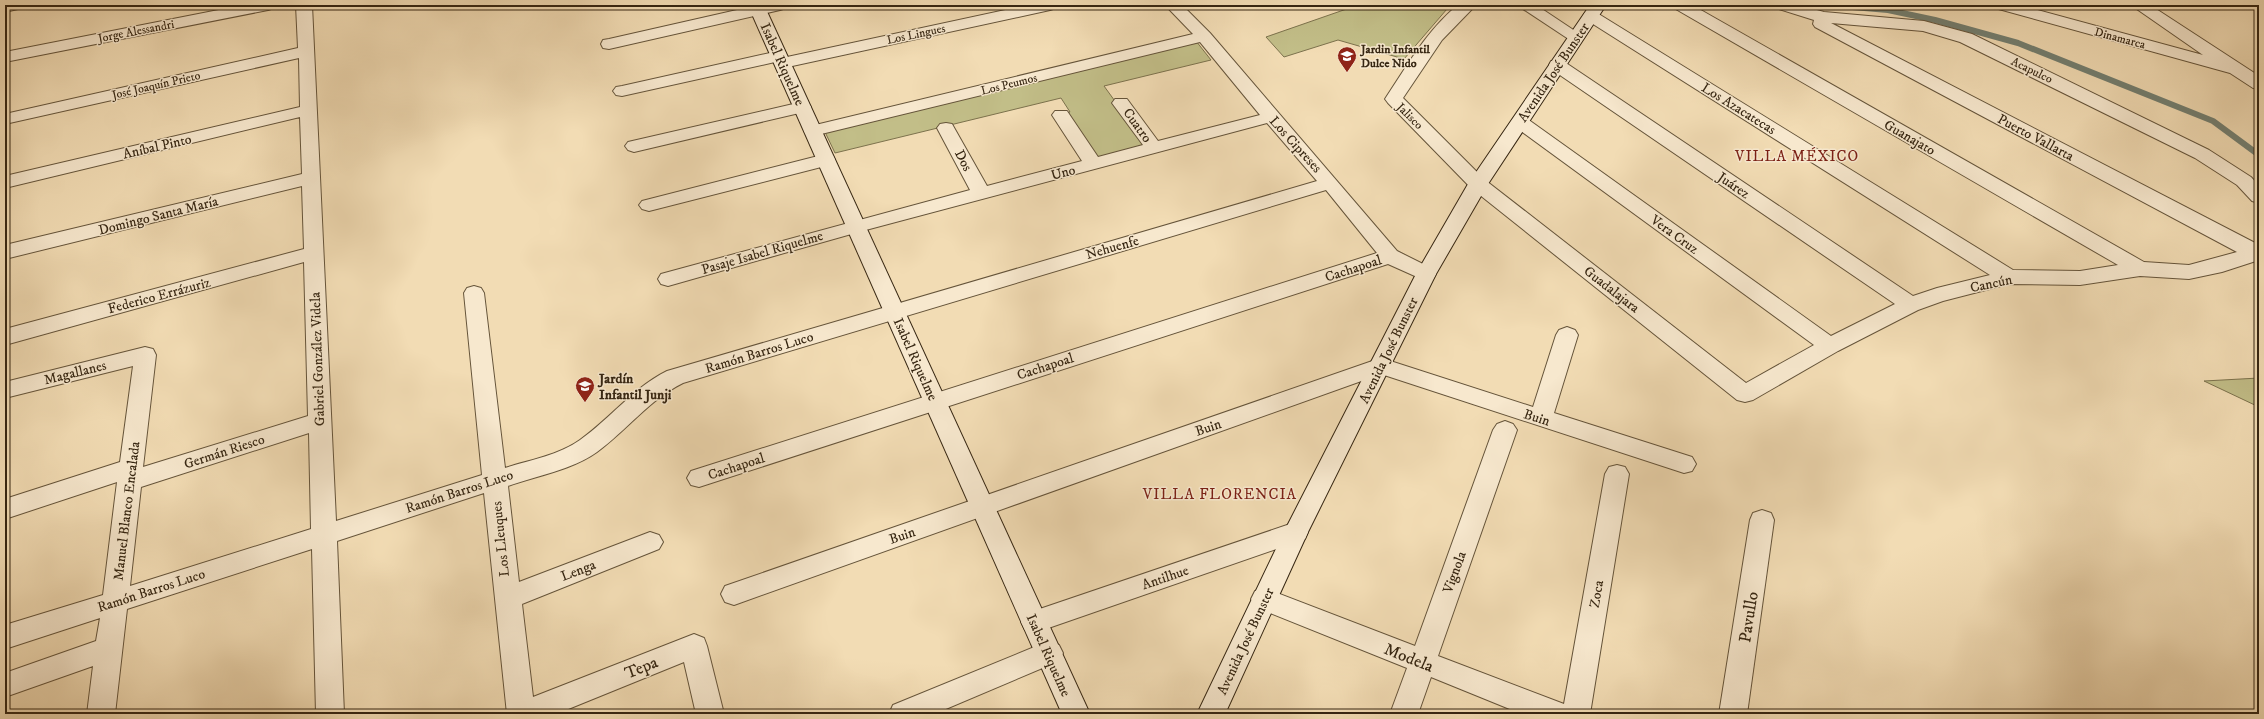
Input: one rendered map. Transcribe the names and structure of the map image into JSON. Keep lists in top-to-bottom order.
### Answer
{
  "streets": {
    "street": [
      "Jorge Alessandri",
      "Los Lingues",
      "Dinamarca",
      "Isabel Riquelme",
      "Acapulco",
      "Avenida José Bunster",
      "Los Peumos",
      "José Joaquín Prieto",
      "Los Azacatecas",
      "Jalisco",
      "Cuatro",
      "Guanajato",
      "Puerto Vallarta",
      "Los Cipreses",
      "Aníbal Pinto",
      "Dos",
      "Uno",
      "Juárez",
      "Domingo Santa María",
      "Vera Cruz",
      "Nehuenfe",
      "Pasaje Isabel Riquelme",
      "Cachapoal",
      "Cancún",
      "Guadalajara",
      "Federico Errázuriz",
      "Ramón Barros Luco",
      "Gabriel González Videla",
      "Magallanes",
      "Buin",
      "Germán Riesco",
      "Manuel Blanco Encalada",
      "Los Lleuques",
      "Lenga",
      "Vignola",
      "Antilhue",
      "Zoca",
      "Pavullo",
      "Modela",
      "Tepa"
    ]
  },
  "crossings": [
    ["Los Lingues", "Isabel Riquelme"],
    ["Isabel Riquelme", "Los Peumos"],
    ["Isabel Riquelme", "Uno"],
    ["Isabel Riquelme", "Nehuenfe"],
    ["Isabel Riquelme", "Pasaje Isabel Riquelme"],
    ["Isabel Riquelme", "Cachapoal"],
    ["Isabel Riquelme", "Ramón Barros Luco"],
    ["Isabel Riquelme", "Buin"],
    ["Isabel Riquelme", "Antilhue"],
    ["Acapulco", "Puerto Vallarta"],
    ["Avenida José Bunster", "Los Azacatecas"],
    ["Avenida José Bunster", "Jalisco"],
    ["Avenida José Bunster", "Los Cipreses"],
    ["Avenida José Bunster", "Juárez"],
    ["Avenida José Bunster", "Vera Cruz"],
    ["Avenida José Bunster", "Guadalajara"],
    ["Avenida José Bunster", "Buin"],
    ["Avenida José Bunster", "Antilhue"],
    ["Avenida José Bunster", "Modela"],
    ["Los Peumos", "Los Cipreses"],
    ["José Joaquín Prieto", "Gabriel González Videla"],
    ["Los Azacatecas", "Cancún"],
    ["Jalisco", "Guadalajara"],
    ["Cuatro", "Uno"],
    ["Guanajato", "Cancún"],
    ["Puerto Vallarta", "Cancún"],
    ["Los Cipreses", "Uno"],
    ["Los Cipreses", "Nehuenfe"],
    ["Los Cipreses", "Cachapoal"],
    ["Aníbal Pinto", "Gabriel González Videla"],
    ["Dos", "Uno"],
    ["Uno", "Pasaje Isabel Riquelme"],
    ["Juárez", "Cancún"],
    ["Domingo Santa María", "Gabriel González Videla"],
    ["Vera Cruz", "Cancún"],
    ["Nehuenfe", "Ramón Barros Luco"],
    ["Cancún", "Guadalajara"],
    ["Federico Errázuriz", "Gabriel González Videla"],
    ["Ramón Barros Luco", "Gabriel González Videla"],
    ["Ramón Barros Luco", "Manuel Blanco Encalada"],
    ["Ramón Barros Luco", "Los Lleuques"],
    ["Gabriel González Videla", "Germán Riesco"],
    ["Magallanes", "Manuel Blanco Encalada"],
    ["Germán Riesco", "Manuel Blanco Encalada"],
    ["Los Lleuques", "Lenga"],
    ["Los Lleuques", "Tepa"],
    ["Vignola", "Modela"]
  ],
  "districts": ["VILLA MÉXICO", "VILLA FLORENCIA"],
  "places": {
    "school or university": ["Jardin Infantil Dulce Nido", "Jardín Infantil Junji"]
  }
}
